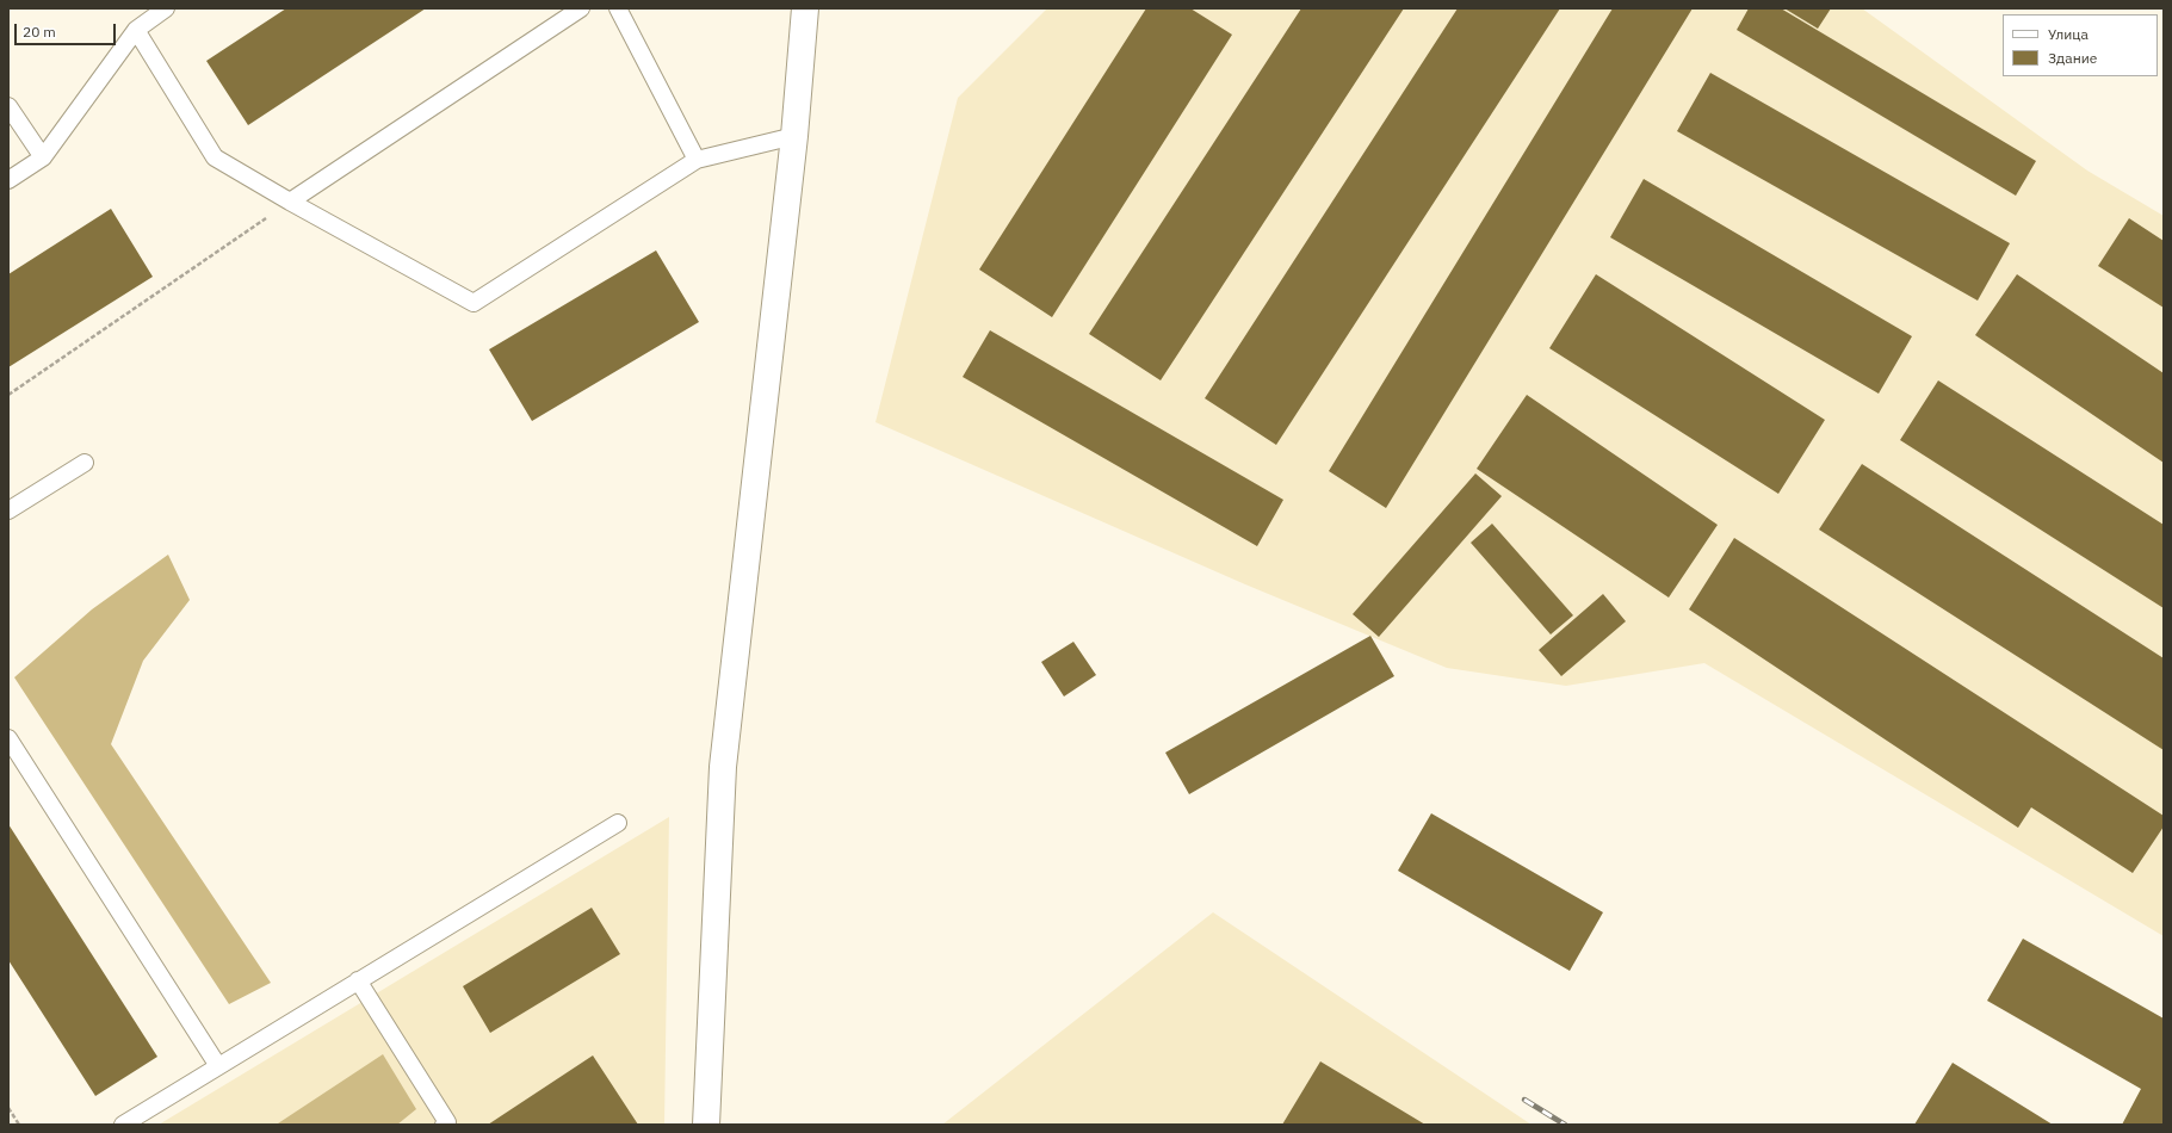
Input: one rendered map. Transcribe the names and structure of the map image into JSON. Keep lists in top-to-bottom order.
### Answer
{
  "legend": ["Улица", "Здание"],
  "scale_bar": "20 m"
}
